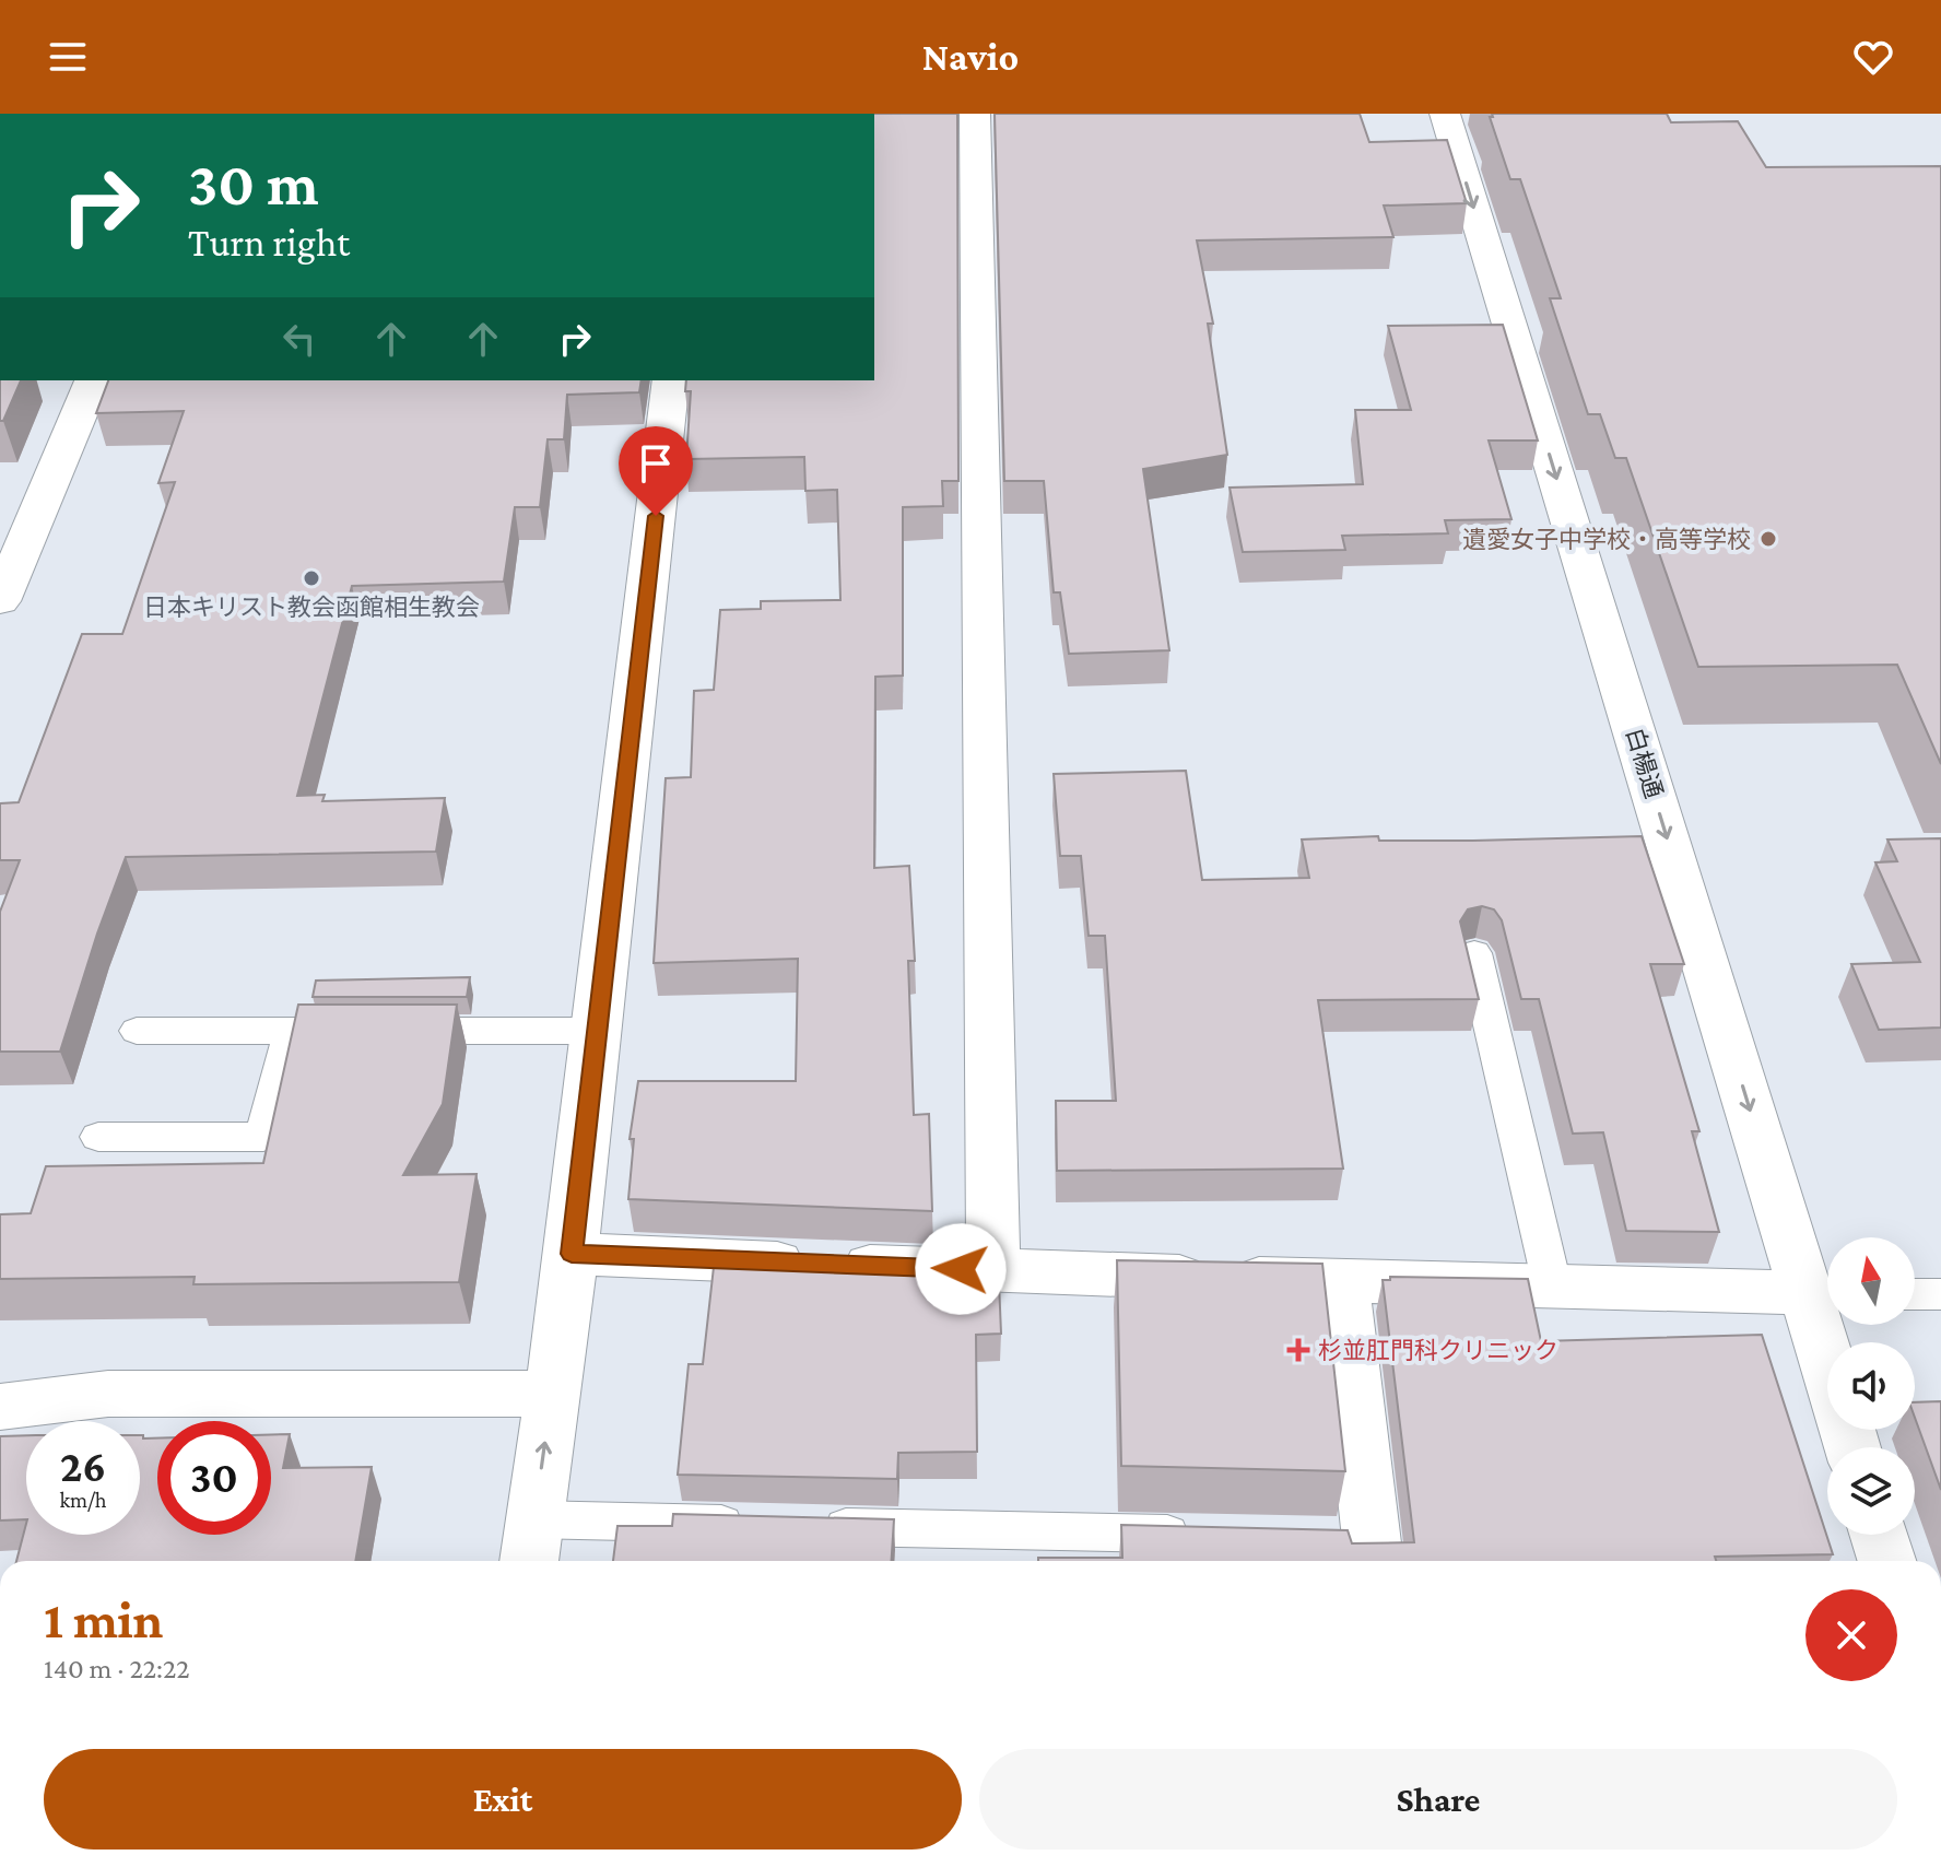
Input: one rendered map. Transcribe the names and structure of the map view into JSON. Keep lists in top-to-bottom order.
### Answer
{
  "streets": {
    "street": ["白楊通"]
  },
  "one_way": ["白楊通"],
  "places": {
    "other": ["遺愛女子中学校・高等学校", "日本キリスト教会函館相生教会"],
    "health": ["杉並肛門科クリニック"]
  },
  "north": "top",
  "page": {
    "header": "Navio",
    "turn": ["30 m", "Turn right"],
    "speed": "26 km/h",
    "limit": "30",
    "heading": ["1 min", "140 m · 22:22"],
    "buttons": ["Exit", "Share"]
  }
}
